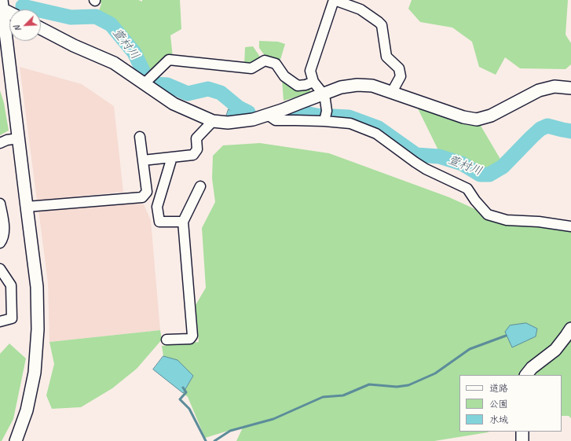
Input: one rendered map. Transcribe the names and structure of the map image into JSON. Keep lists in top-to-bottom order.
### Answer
{
  "water": ["萱村川"],
  "legend": ["道路", "公園", "水域"],
  "north": "bottom left"
}
